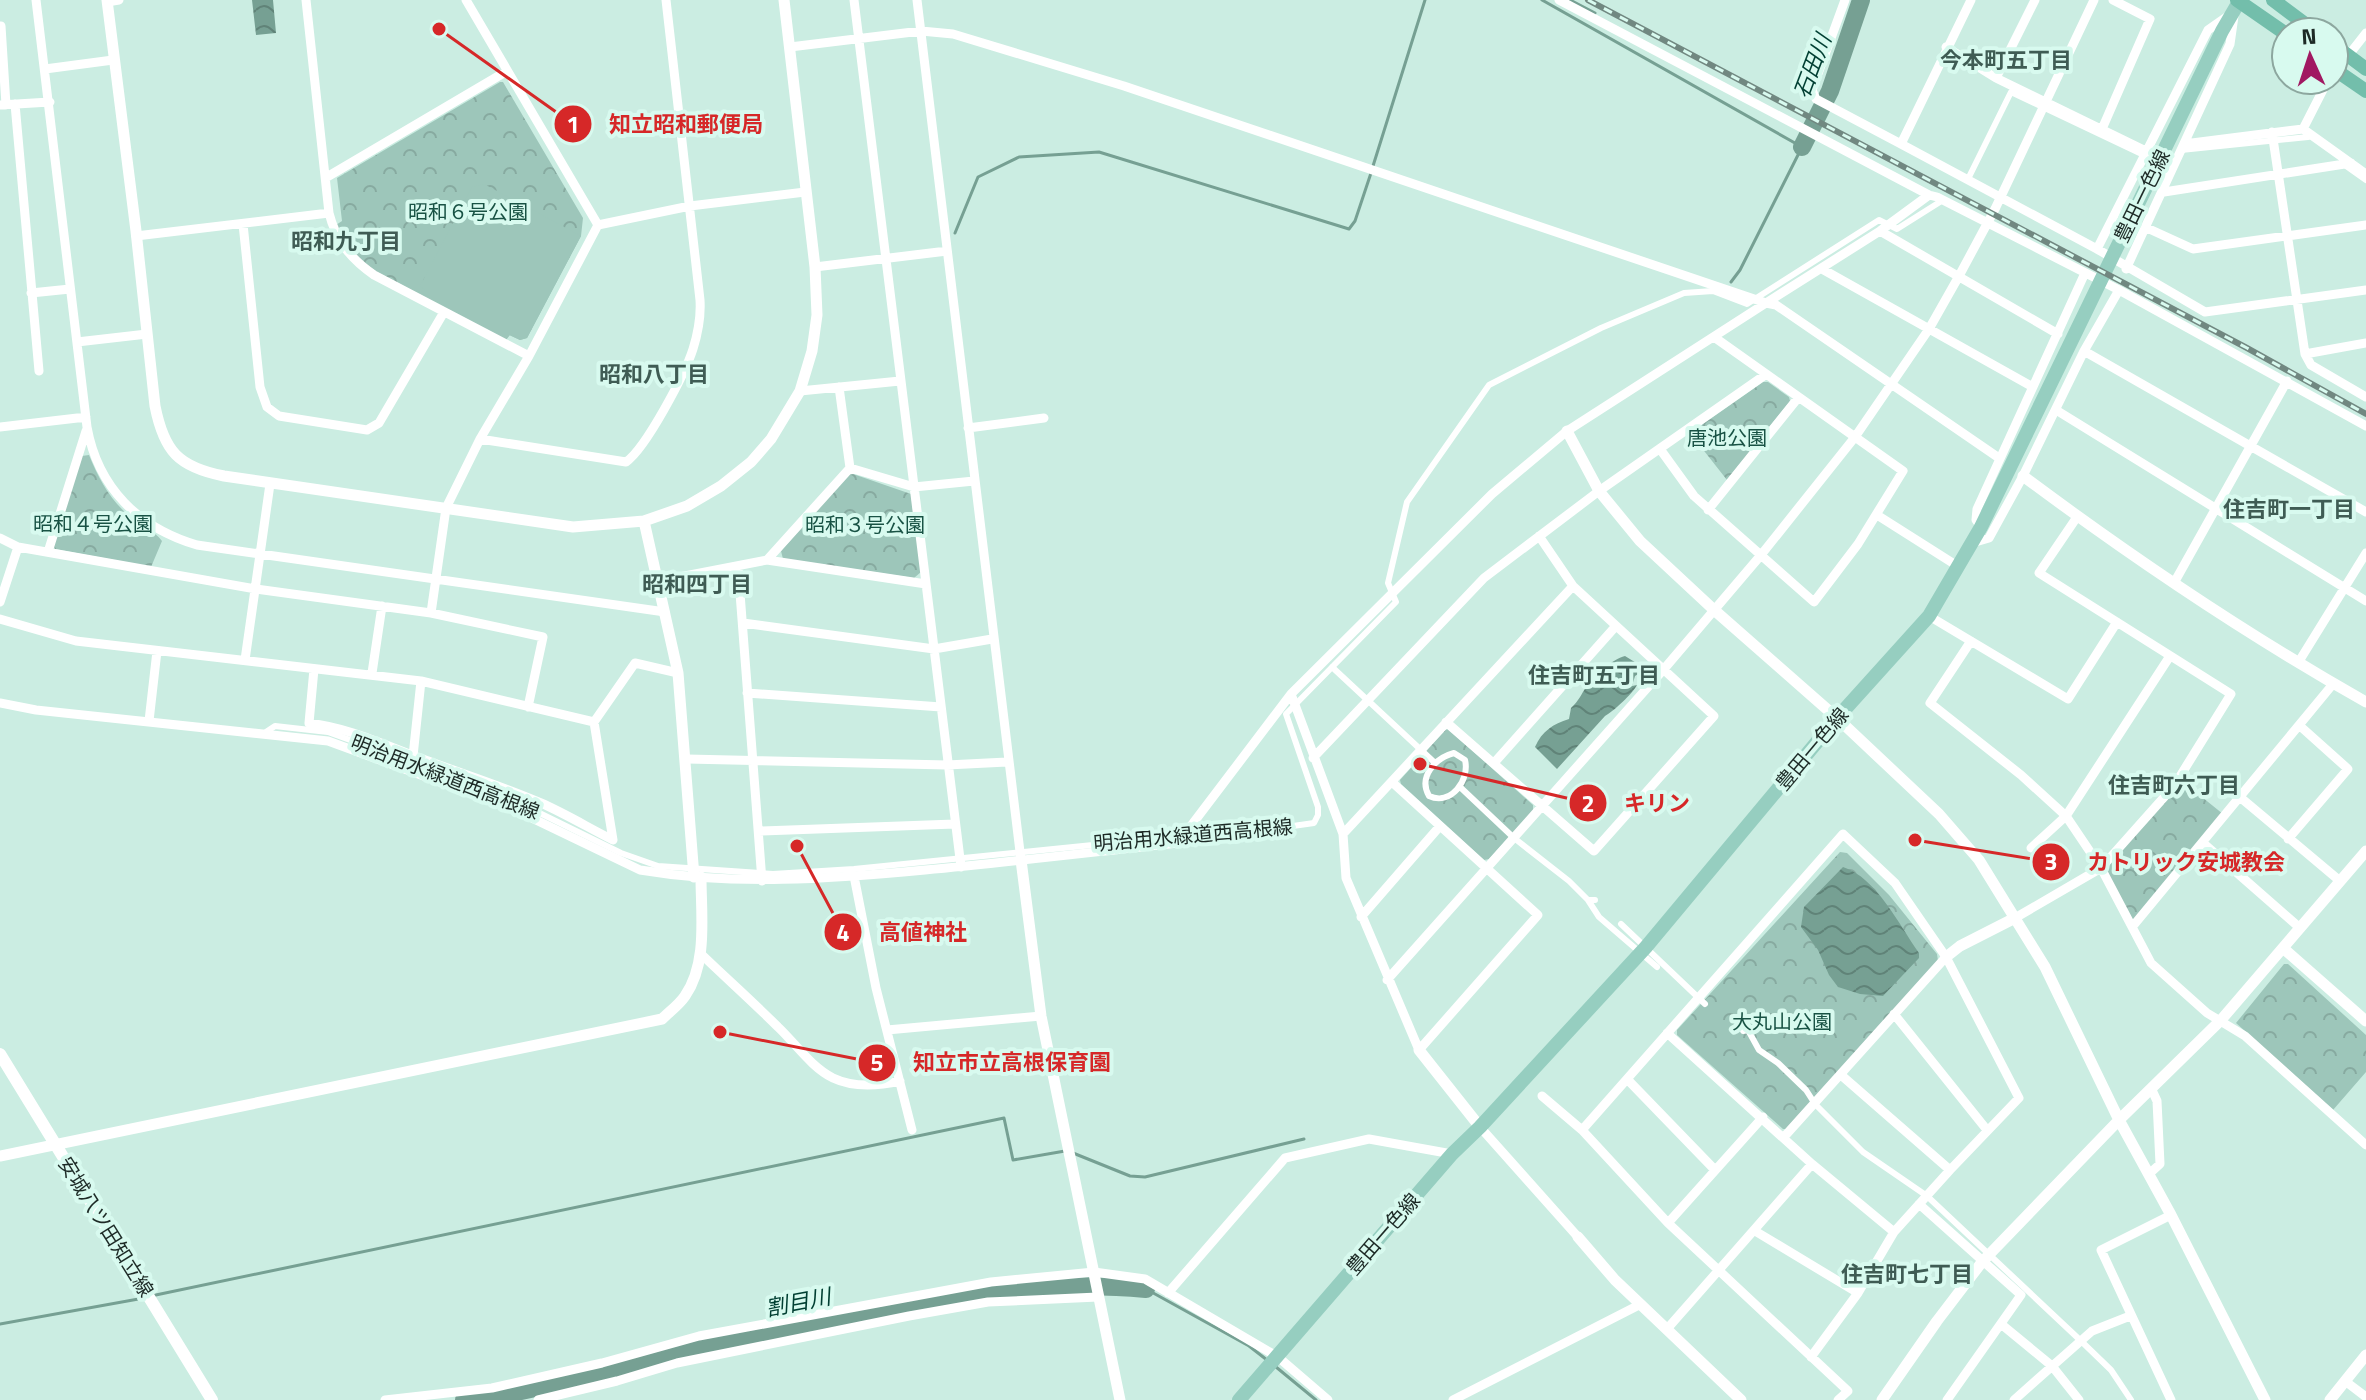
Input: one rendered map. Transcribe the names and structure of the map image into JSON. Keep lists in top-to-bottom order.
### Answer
{
  "streets": {
    "main road": ["豊田一色線", "安城八ツ田知立線"],
    "street": ["明治用水緑道西高根線"]
  },
  "districts": [
    "今本町五丁目",
    "昭和九丁目",
    "昭和八丁目",
    "住吉町一丁目",
    "昭和四丁目",
    "住吉町五丁目",
    "住吉町六丁目",
    "住吉町七丁目"
  ],
  "water": ["石田川", "割目川"],
  "parks": [
    "昭和６号公園",
    "唐池公園",
    "昭和４号公園",
    "昭和３号公園",
    "大丸山公園"
  ],
  "places": [
    "知立昭和郵便局",
    "キリン",
    "カトリック安城教会",
    "高値神社",
    "知立市立高根保育園"
  ],
  "north": "top"
}
